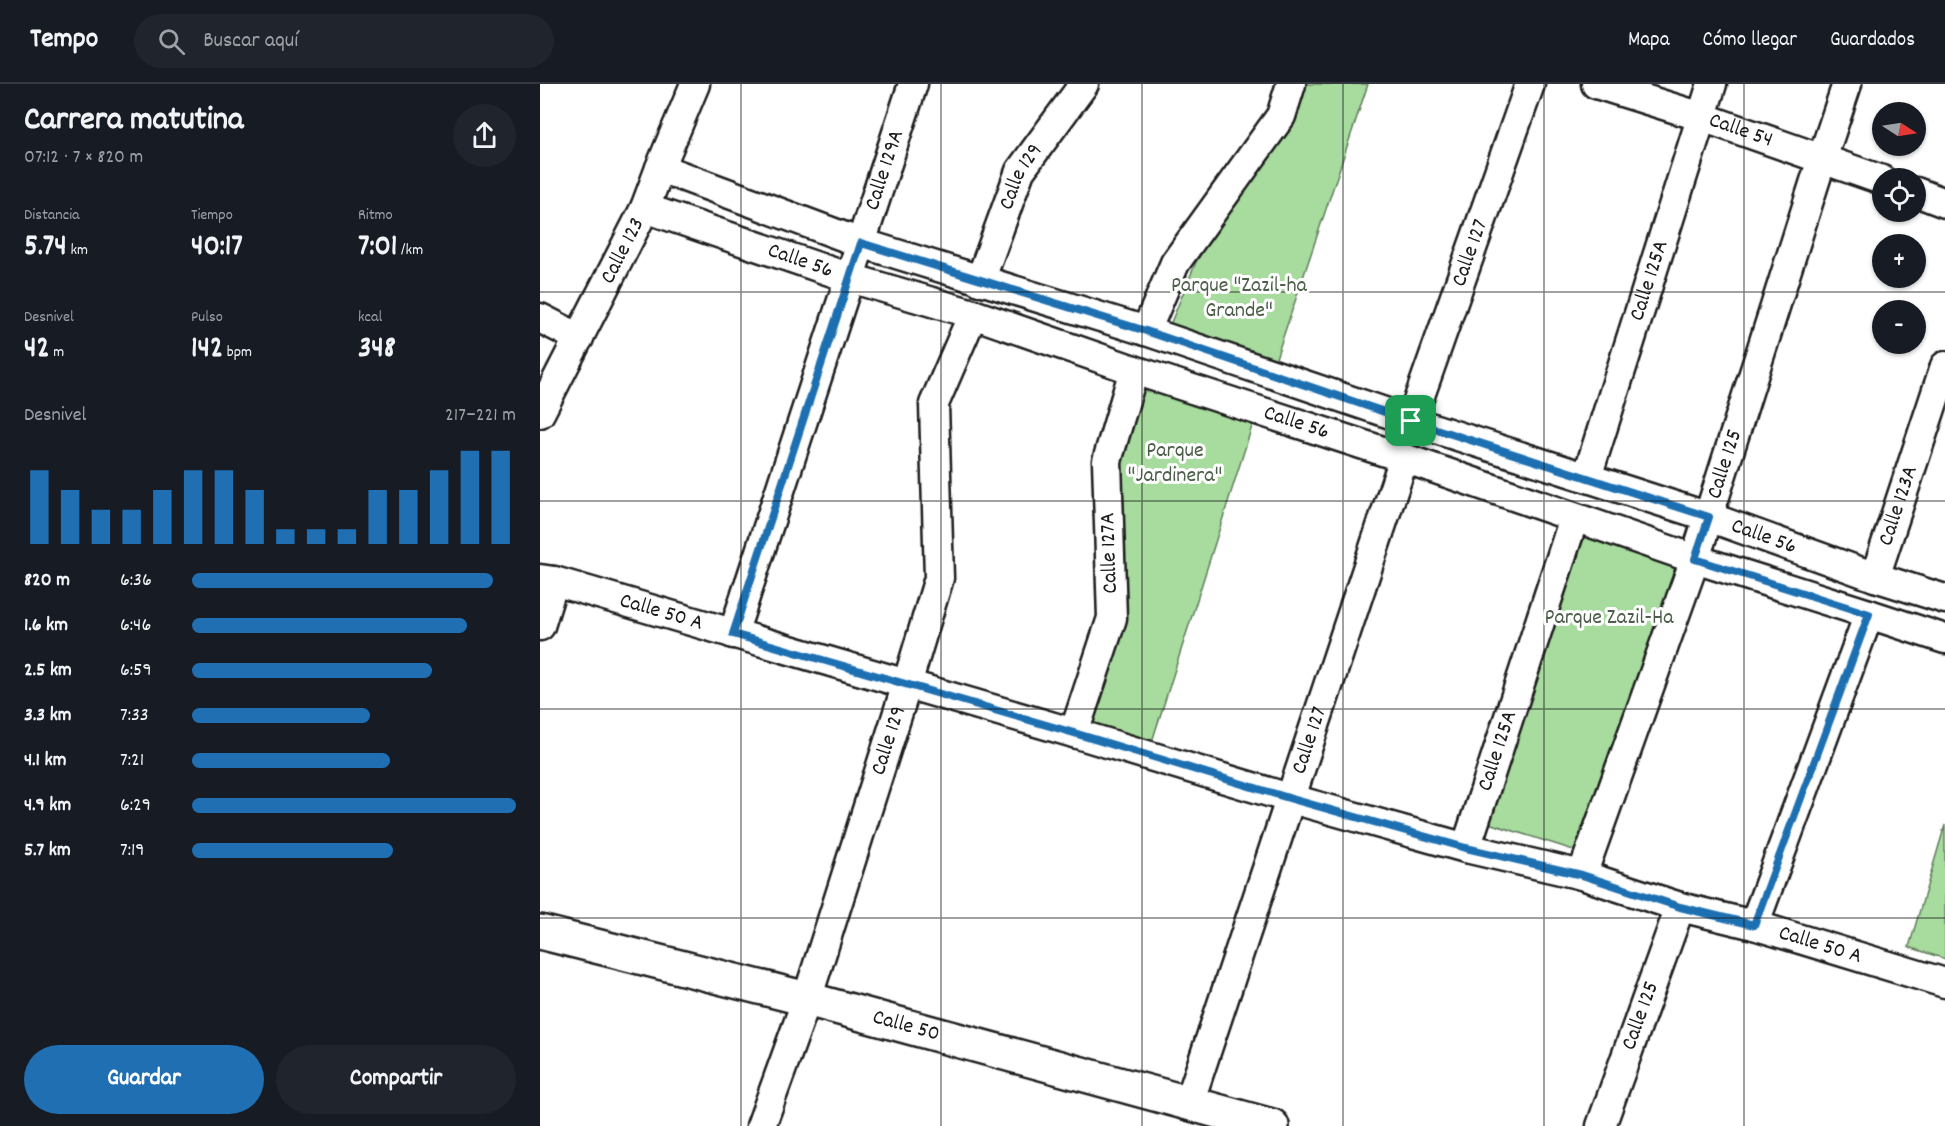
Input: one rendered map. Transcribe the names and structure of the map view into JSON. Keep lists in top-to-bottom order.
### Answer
{
  "streets": {
    "main road": ["Calle 50"],
    "street": [
      "Calle 54",
      "Calle 129A",
      "Calle 129",
      "Calle 123",
      "Calle 127",
      "Calle 56",
      "Calle 125A",
      "Calle 125",
      "Calle 123A",
      "Calle 127A",
      "Calle 50 A"
    ]
  },
  "crossings": [
    ["Calle 54", "Calle 125A"],
    ["Calle 54", "Calle 125"],
    ["Calle 129A", "Calle 56"],
    ["Calle 129A", "Calle 50 A"],
    ["Calle 129", "Calle 56"],
    ["Calle 129", "Calle 50 A"],
    ["Calle 129", "Calle 50"],
    ["Calle 123", "Calle 56"],
    ["Calle 127", "Calle 56"],
    ["Calle 127", "Calle 50 A"],
    ["Calle 127", "Calle 50"],
    ["Calle 56", "Calle 125A"],
    ["Calle 56", "Calle 125"],
    ["Calle 56", "Calle 123A"],
    ["Calle 56", "Calle 127A"],
    ["Calle 125A", "Calle 50 A"],
    ["Calle 125", "Calle 50 A"],
    ["Calle 127A", "Calle 50 A"]
  ],
  "parks": ["Parque \"Zazil-ha Grande\"", "Parque \"Jardinera\"", "Parque Zazil-Ha"],
  "north": "right",
  "page": {
    "header": "Tempo",
    "search": "Buscar aquí",
    "nav": ["Mapa", "Cómo llegar", "Guardados"],
    "heading": ["Carrera matutina", "07:12 · 7 × 820 m"],
    "map_buttons": ["+", "−"],
    "stats": [
      ["Distancia", "5.74 km"],
      ["Tiempo", "40:17"],
      ["Ritmo", "7:01 /km"],
      ["Desnivel", "42 m"],
      ["Pulso", "142 bpm"],
      ["kcal", "348"]
    ],
    "chart": ["Desnivel", "217–221 m"],
    "list": [
      {
        "name": "820 m",
        "note": "6:36"
      },
      {
        "name": "1.6 km",
        "note": "6:46"
      },
      {
        "name": "2.5 km",
        "note": "6:59"
      },
      {
        "name": "3.3 km",
        "note": "7:33"
      },
      {
        "name": "4.1 km",
        "note": "7:21"
      },
      {
        "name": "4.9 km",
        "note": "6:29"
      },
      {
        "name": "5.7 km",
        "note": "7:19"
      }
    ],
    "buttons": ["Guardar", "Compartir"]
  }
}
